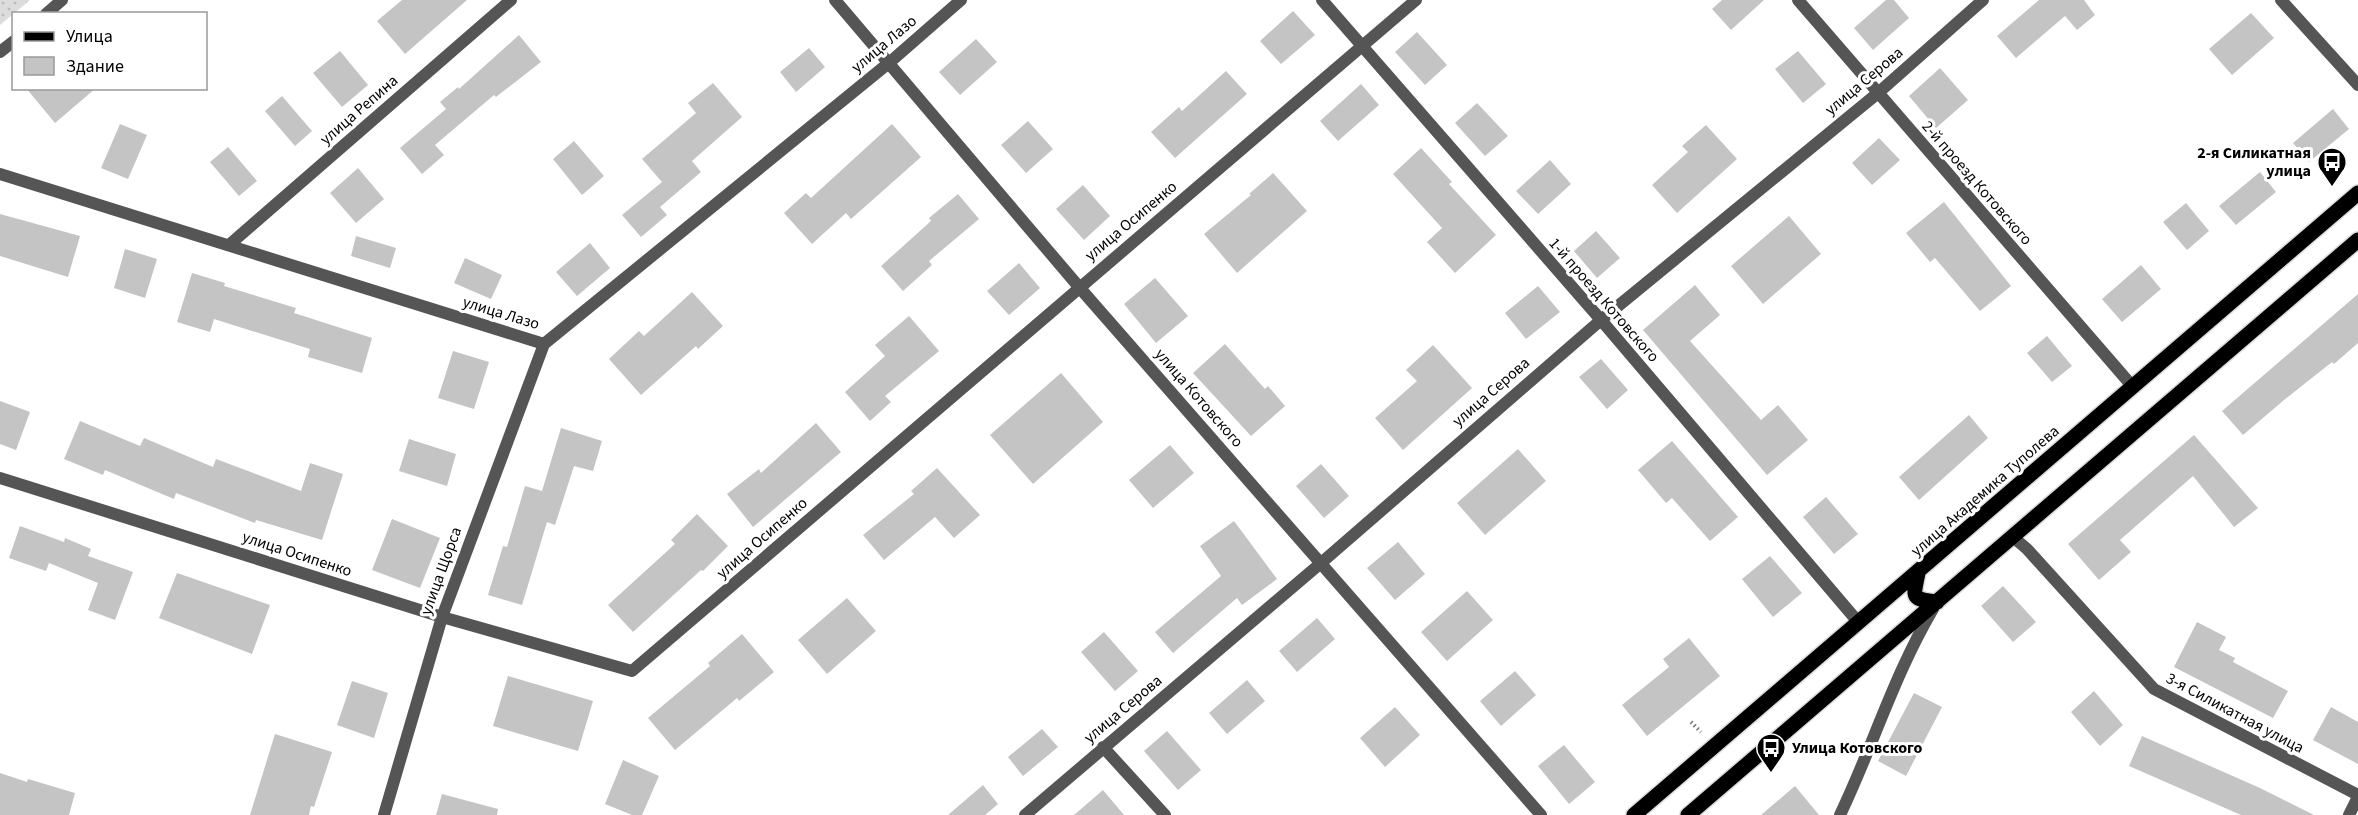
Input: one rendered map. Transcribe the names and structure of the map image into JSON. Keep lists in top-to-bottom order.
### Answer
{
  "streets": {
    "main road": ["улица Академика Туполева"],
    "street": [
      "улица Лазо",
      "улица Серова",
      "улица Репина",
      "2-й проезд Котовского",
      "улица Осипенко",
      "1-й проезд Котовского",
      "улица Котовского",
      "улица Щорса",
      "3-я Силикатная улица"
    ]
  },
  "crossings": [
    ["улица Лазо", "улица Репина"],
    ["улица Лазо", "улица Котовского"],
    ["улица Лазо", "улица Щорса"],
    ["улица Серова", "2-й проезд Котовского"],
    ["улица Серова", "1-й проезд Котовского"],
    ["улица Серова", "улица Котовского"],
    ["2-й проезд Котовского", "улица Академика Туполева"],
    ["улица Осипенко", "1-й проезд Котовского"],
    ["улица Осипенко", "улица Котовского"],
    ["улица Осипенко", "улица Щорса"],
    ["1-й проезд Котовского", "улица Академика Туполева"]
  ],
  "places": {
    "bus stop": ["2-я Силикатная улица", "Улица Котовского"]
  },
  "legend": ["Улица", "Здание"]
}
